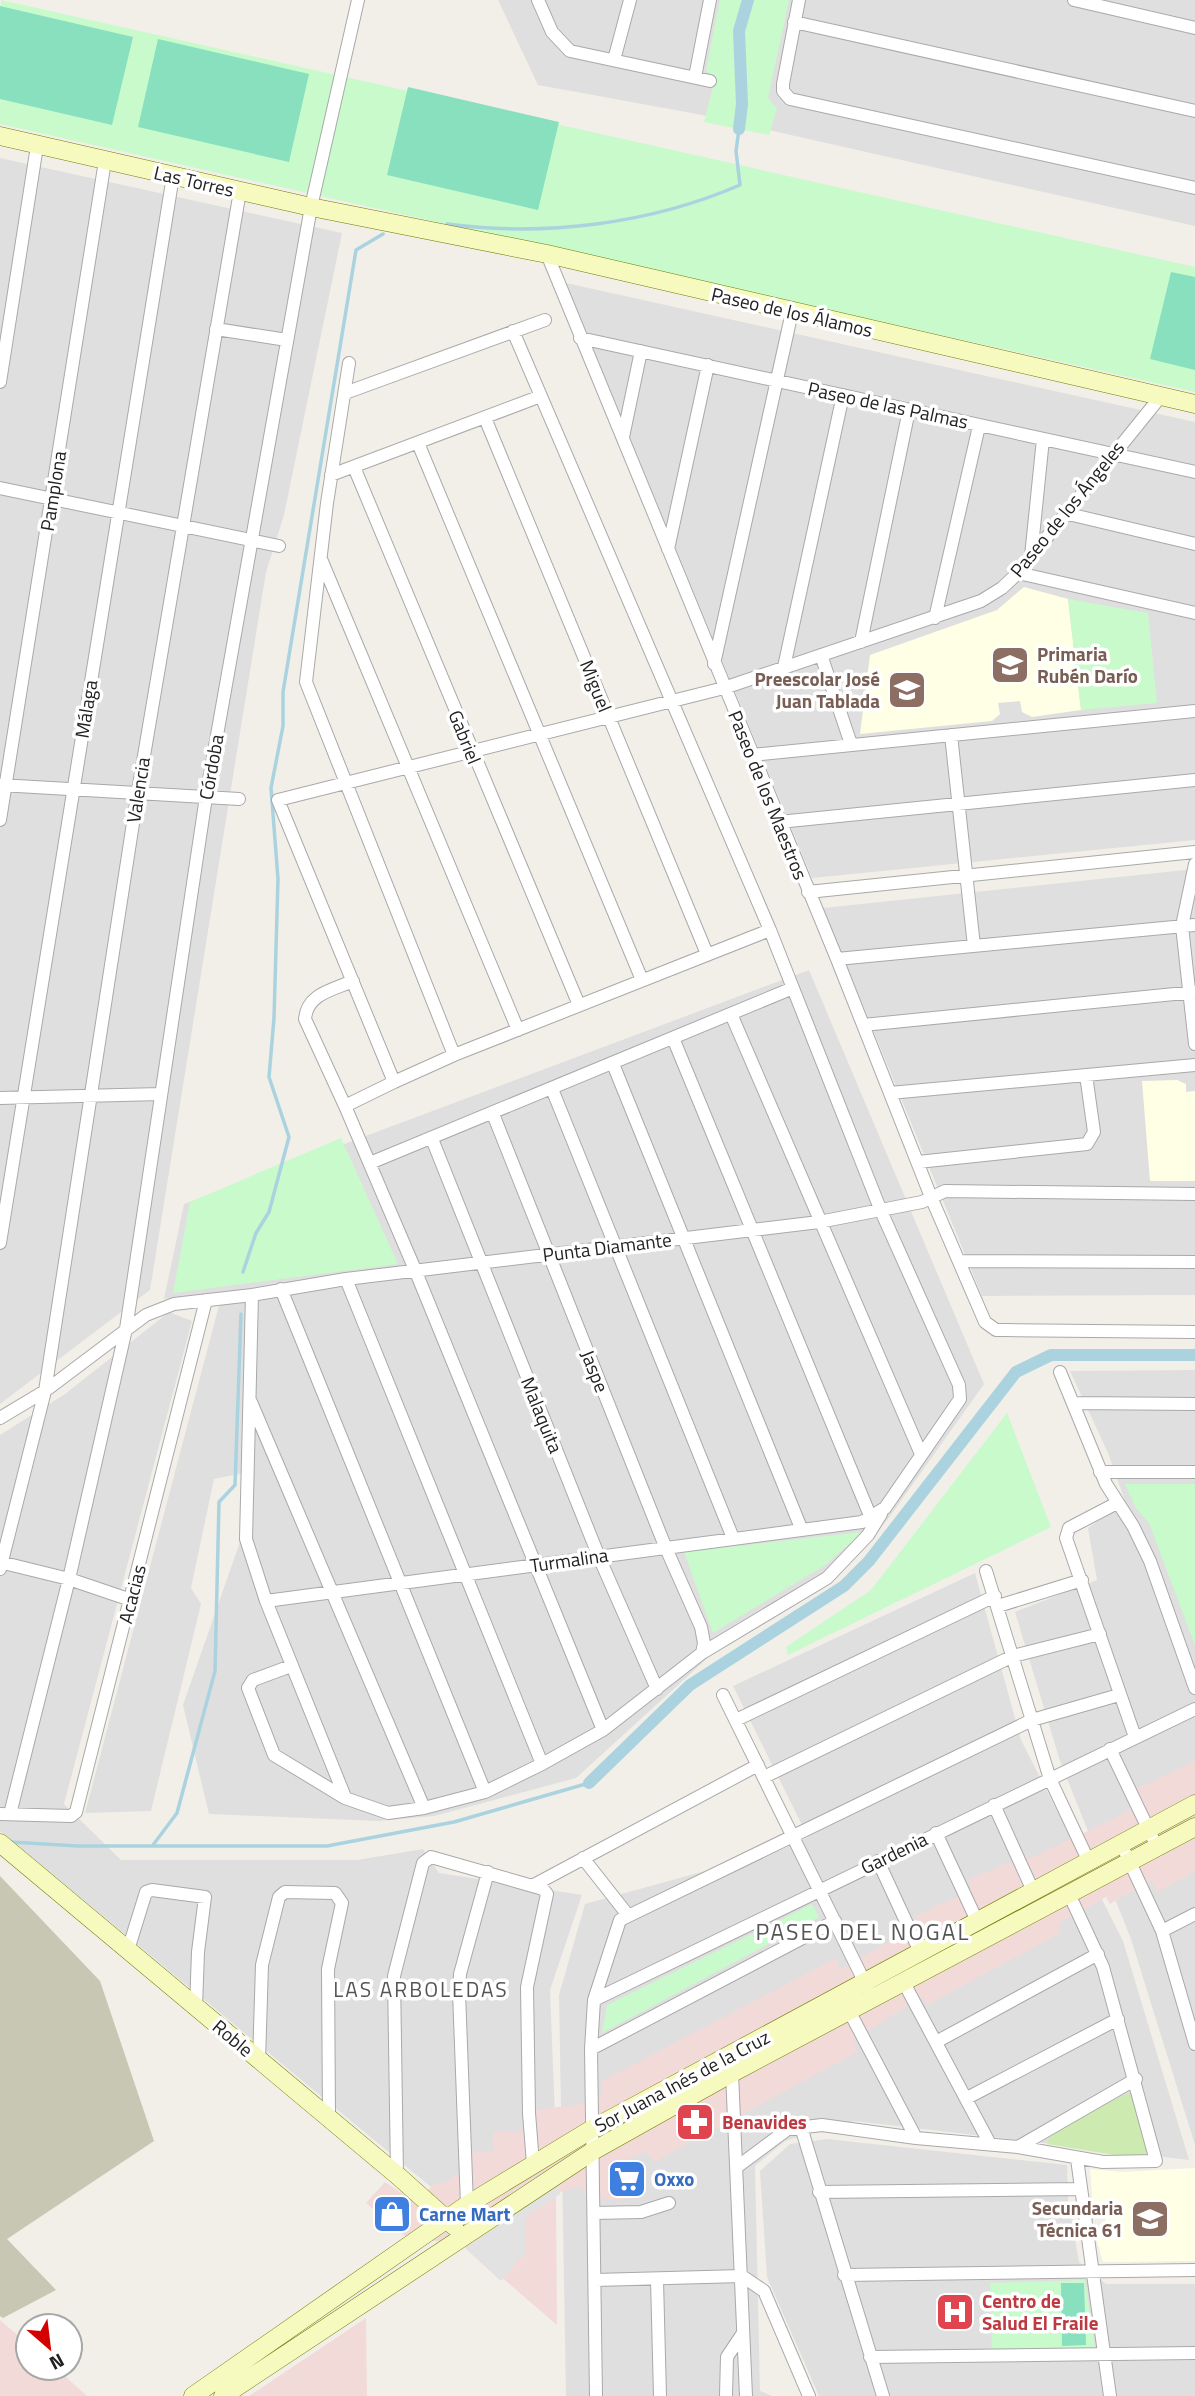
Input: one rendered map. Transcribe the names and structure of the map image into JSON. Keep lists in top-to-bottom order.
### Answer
{
  "streets": {
    "main road": [
      "Las Torres",
      "Paseo de los Álamos",
      "Roble",
      "Sor Juana Inés de la Cruz"
    ],
    "street": [
      "Paseo de las Palmas",
      "Pamplona",
      "Paseo de los Ángeles",
      "Miguel",
      "Málaga",
      "Gabriel",
      "Córdoba",
      "Valencia",
      "Paseo de los Maestros",
      "Punta Diamante",
      "Jaspe",
      "Malaquita",
      "Turmalina",
      "Acacias",
      "Gardenia"
    ]
  },
  "crossings": [
    ["Las Torres", "Paseo de los Álamos"],
    ["Las Torres", "Pamplona"],
    ["Las Torres", "Málaga"],
    ["Las Torres", "Córdoba"],
    ["Las Torres", "Valencia"],
    ["Paseo de los Álamos", "Paseo de los Ángeles"],
    ["Paseo de los Álamos", "Paseo de los Maestros"],
    ["Paseo de las Palmas", "Paseo de los Ángeles"],
    ["Paseo de las Palmas", "Paseo de los Maestros"],
    ["Paseo de los Ángeles", "Miguel"],
    ["Paseo de los Ángeles", "Gabriel"],
    ["Paseo de los Ángeles", "Paseo de los Maestros"],
    ["Córdoba", "Punta Diamante"],
    ["Córdoba", "Acacias"],
    ["Valencia", "Punta Diamante"],
    ["Paseo de los Maestros", "Punta Diamante"],
    ["Punta Diamante", "Jaspe"],
    ["Punta Diamante", "Malaquita"],
    ["Punta Diamante", "Acacias"],
    ["Jaspe", "Turmalina"],
    ["Malaquita", "Turmalina"],
    ["Roble", "Sor Juana Inés de la Cruz"]
  ],
  "districts": ["PASEO DEL NOGAL", "LAS ARBOLEDAS"],
  "places": {
    "school or university": ["Primaria Rubén Darío", "Preescolar José Juan Tablada", "Secundaria Técnica 61"],
    "pharmacy": ["Benavides"],
    "supermarket": ["Oxxo"],
    "shop": ["Carne Mart"],
    "hospital": ["Centro de Salud El Fraile"]
  },
  "north": "bottom right"
}
